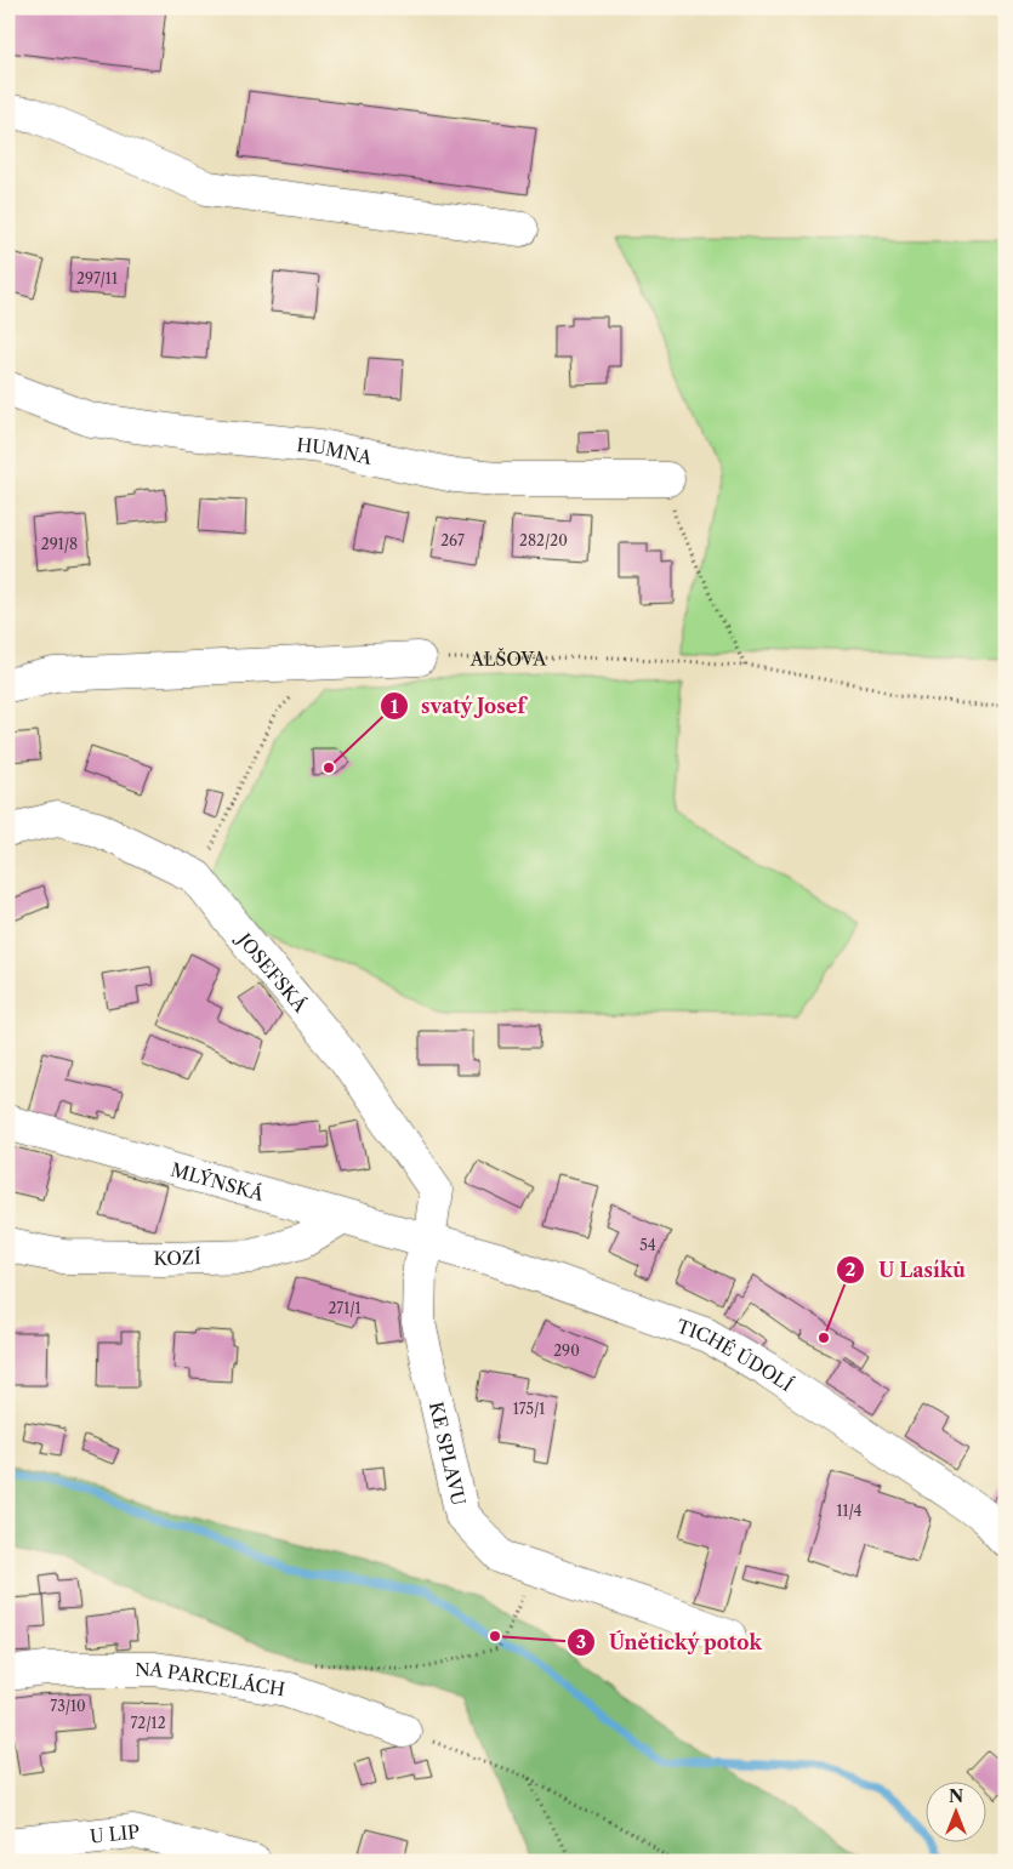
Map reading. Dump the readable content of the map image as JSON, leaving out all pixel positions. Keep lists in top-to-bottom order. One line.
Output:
{"streets":{"street":["HUMNA","JOSEFSKÁ","MLÝNSKÁ","KOZÍ","TICHÉ ÚDOLÍ","KE SPLAVU","NA PARCELÁCH","U LIP"],"path":["ALŠOVA"]},"crossings":[["JOSEFSKÁ","MLÝNSKÁ"],["JOSEFSKÁ","TICHÉ ÚDOLÍ"],["JOSEFSKÁ","KE SPLAVU"],["MLÝNSKÁ","KOZÍ"],["MLÝNSKÁ","TICHÉ ÚDOLÍ"],["MLÝNSKÁ","KE SPLAVU"],["TICHÉ ÚDOLÍ","KE SPLAVU"]],"places":["svatý Josef","U Lasíků","Únětický potok"],"house_numbers":["297/11","267","282/20","291/8","54","271/1","290","175/1","11/4","73/10","72/12"],"north":"top"}
